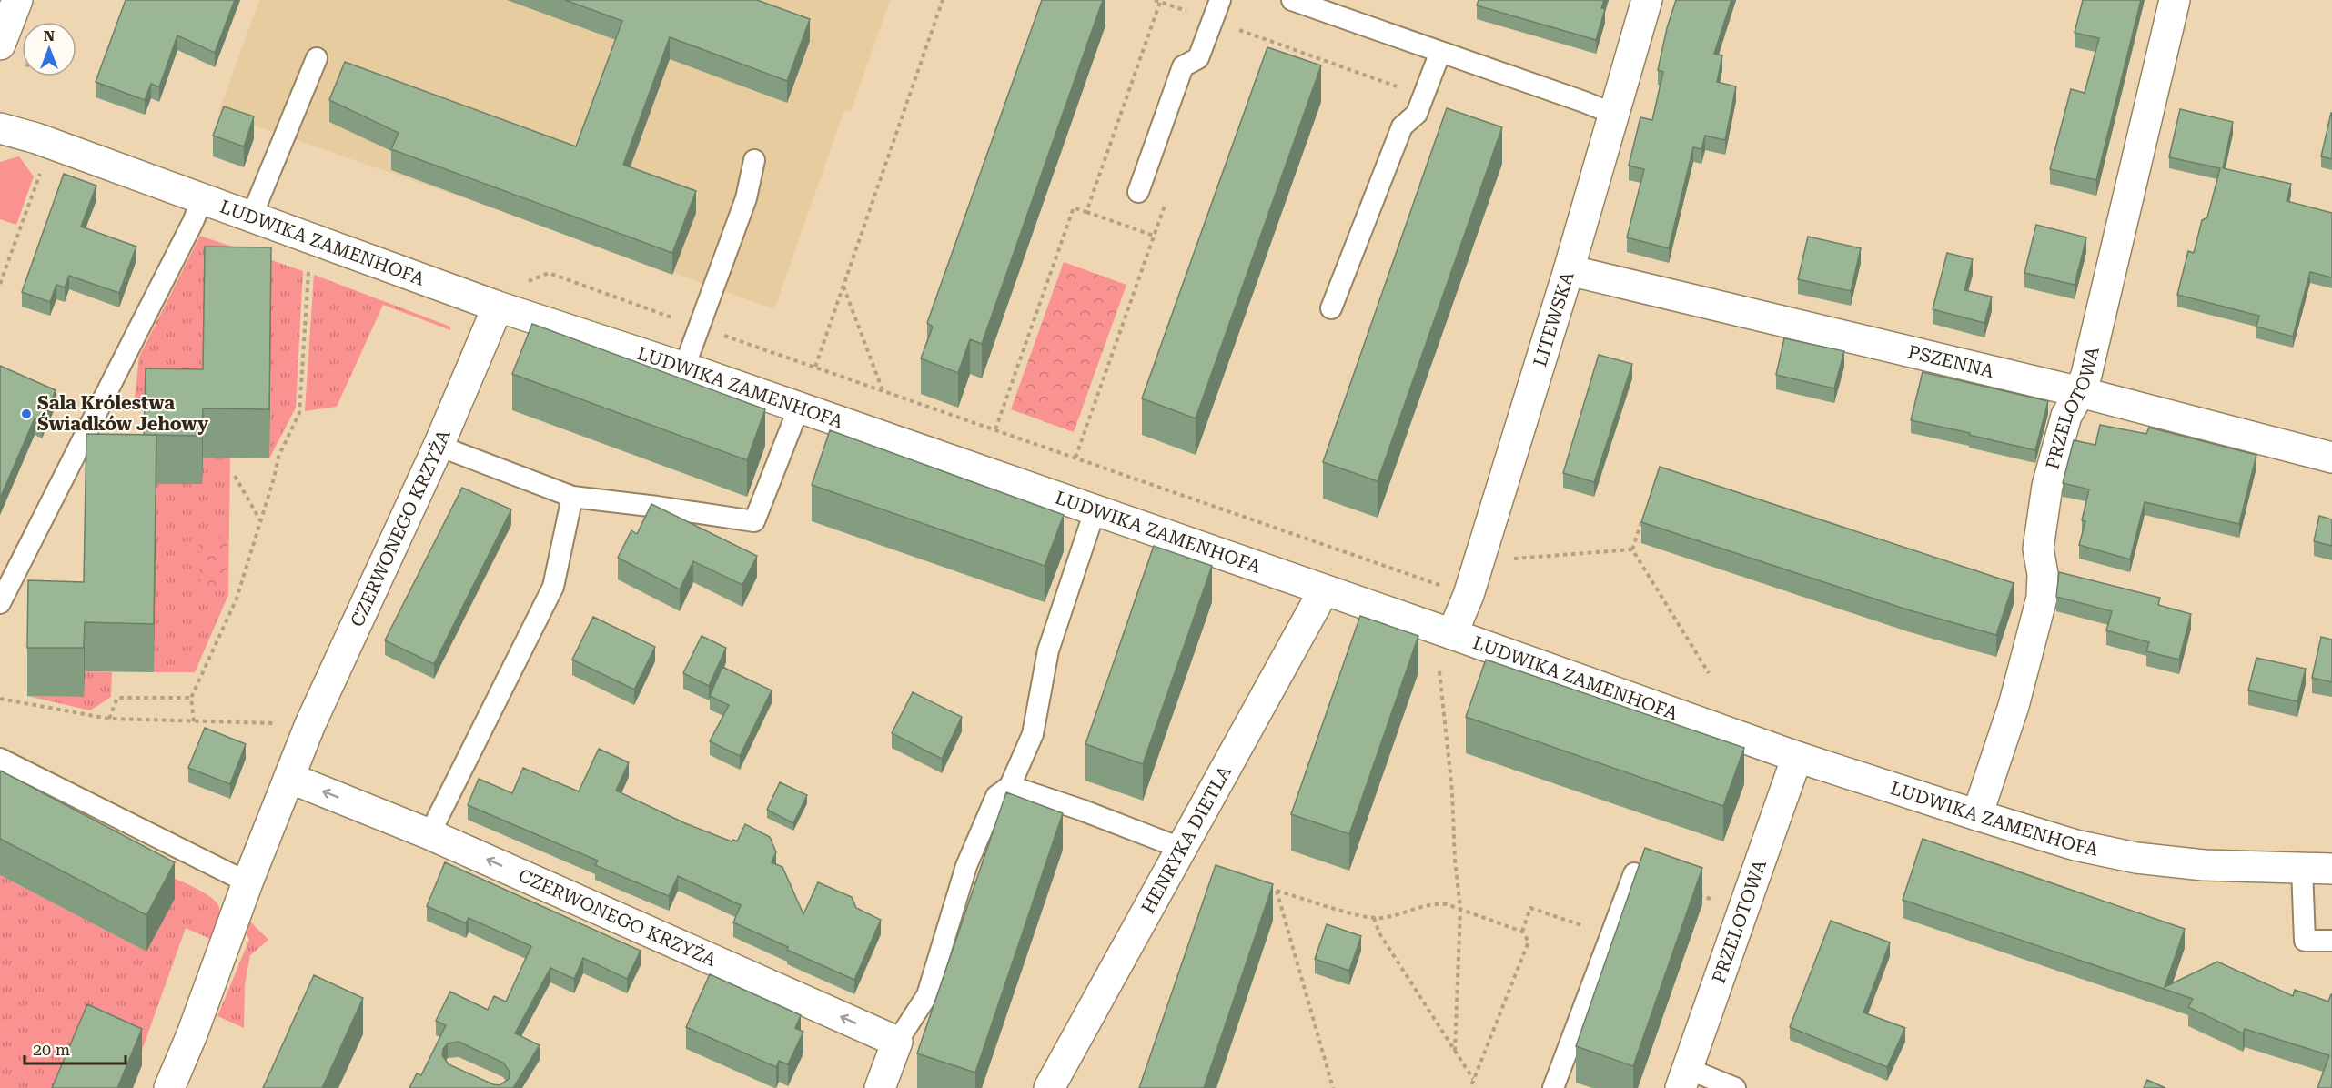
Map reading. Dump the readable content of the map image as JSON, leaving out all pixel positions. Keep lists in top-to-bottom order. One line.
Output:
{"streets":{"street":["LUDWIKA ZAMENHOFA","LITEWSKA","PSZENNA","PRZELOTOWA","CZERWONEGO KRZYŻA","HENRYKA DIETLA"]},"crossings":[["LUDWIKA ZAMENHOFA","LITEWSKA"],["LUDWIKA ZAMENHOFA","PRZELOTOWA"],["LUDWIKA ZAMENHOFA","CZERWONEGO KRZYŻA"],["LUDWIKA ZAMENHOFA","HENRYKA DIETLA"],["LITEWSKA","PSZENNA"],["PSZENNA","PRZELOTOWA"]],"one_way":["CZERWONEGO KRZYŻA"],"places":["Sala Królestwa Świadków Jehowy"],"scale_bar":"20 m","north":"top"}
